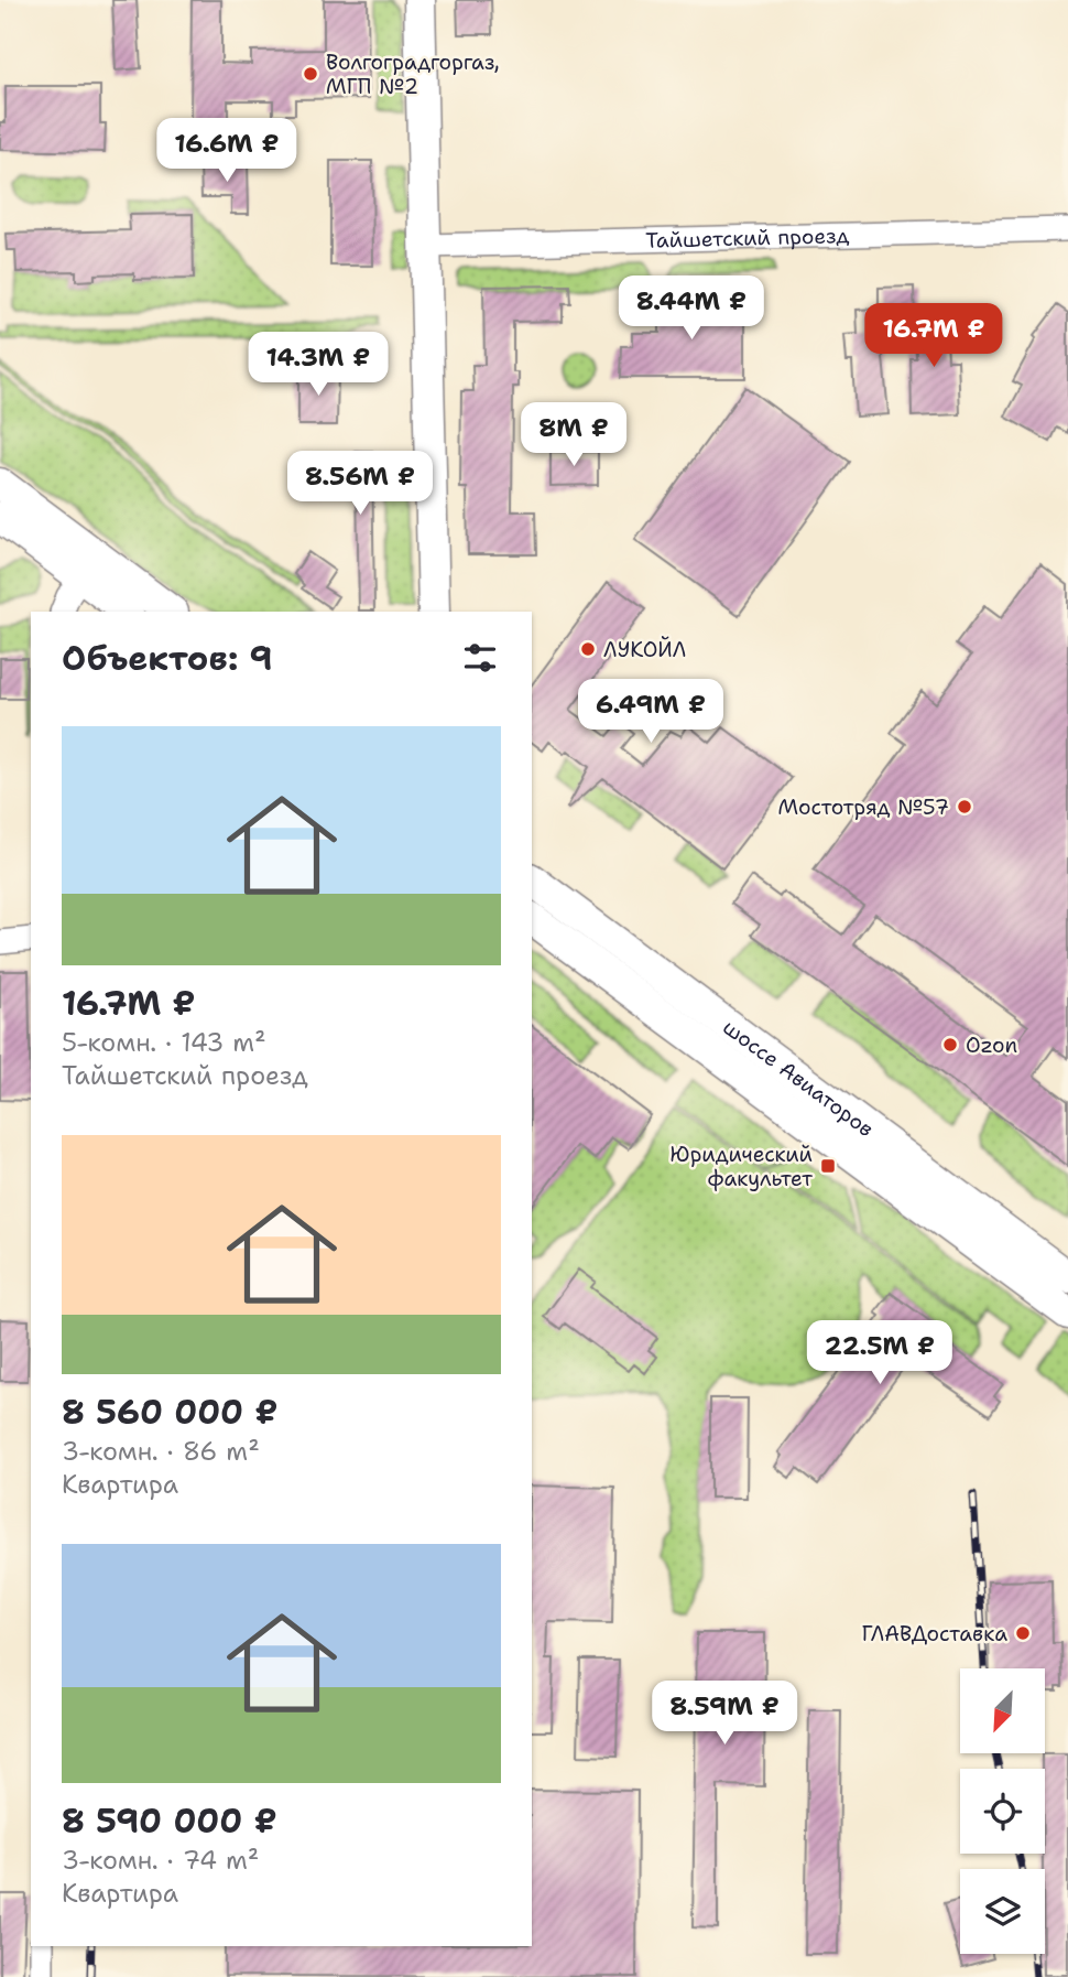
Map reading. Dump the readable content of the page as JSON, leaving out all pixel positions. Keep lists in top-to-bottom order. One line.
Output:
{"streets":{"main road":["шоссе Авиаторов"],"street":["Тайшетский проезд"]},"places":{"other":["Волгоградгоргаз, МГП №2","ЛУКОЙЛ","Мостотряд №57","Ozon","ГЛАВДоставка"],"transit":["Юридический факультет"]},"north":"bottom left","page":{"price":["16.6M ₽","8.44M ₽","16.7M ₽","14.3M ₽","8M ₽","8.56M ₽","6.49M ₽","22.5M ₽","8.59M ₽"],"heading":"Объектов: 9","list":[{"name":"16.7M ₽","note":"5-комн. · 143 m² · Тайшетский проезд"},{"name":"8 560 000 ₽","note":"3-комн. · 86 m² · Квартира"},{"name":"8 590 000 ₽","note":"3-комн. · 74 m² · Квартира"}]}}
